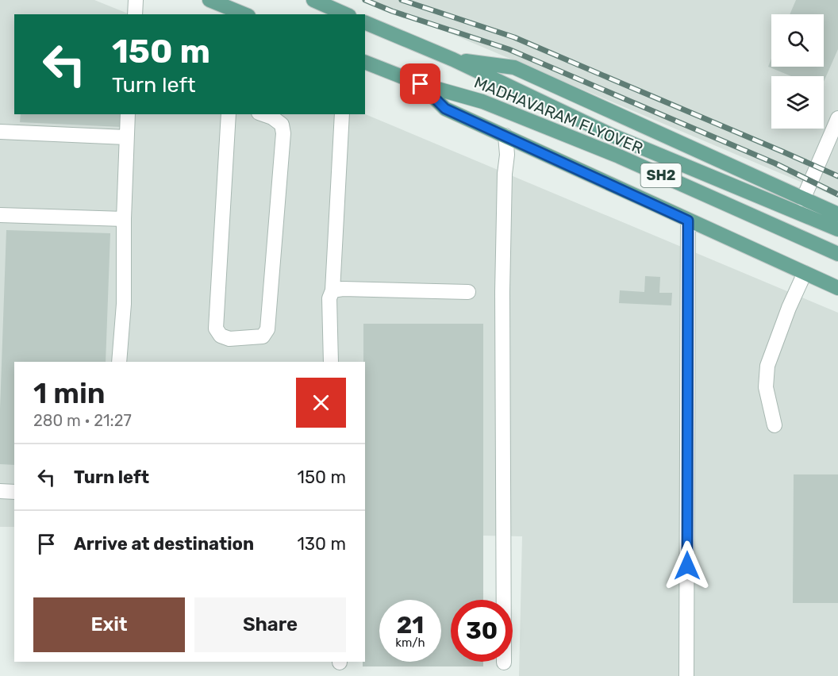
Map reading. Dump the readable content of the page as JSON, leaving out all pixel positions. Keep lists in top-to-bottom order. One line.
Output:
{"streets":{"main road":["MADHAVARAM FLYOVER","SH2"]},"crossings":[["MADHAVARAM FLYOVER","SH2"]],"page":{"turn":["150 m","Turn left"],"heading":["1 min","280 m · 21:27"],"list":[{"name":"Turn left","value":"150 m"},{"name":"Arrive at destination","value":"130 m"}],"buttons":["Exit","Share"],"speed":"21 km/h","limit":"30"}}
